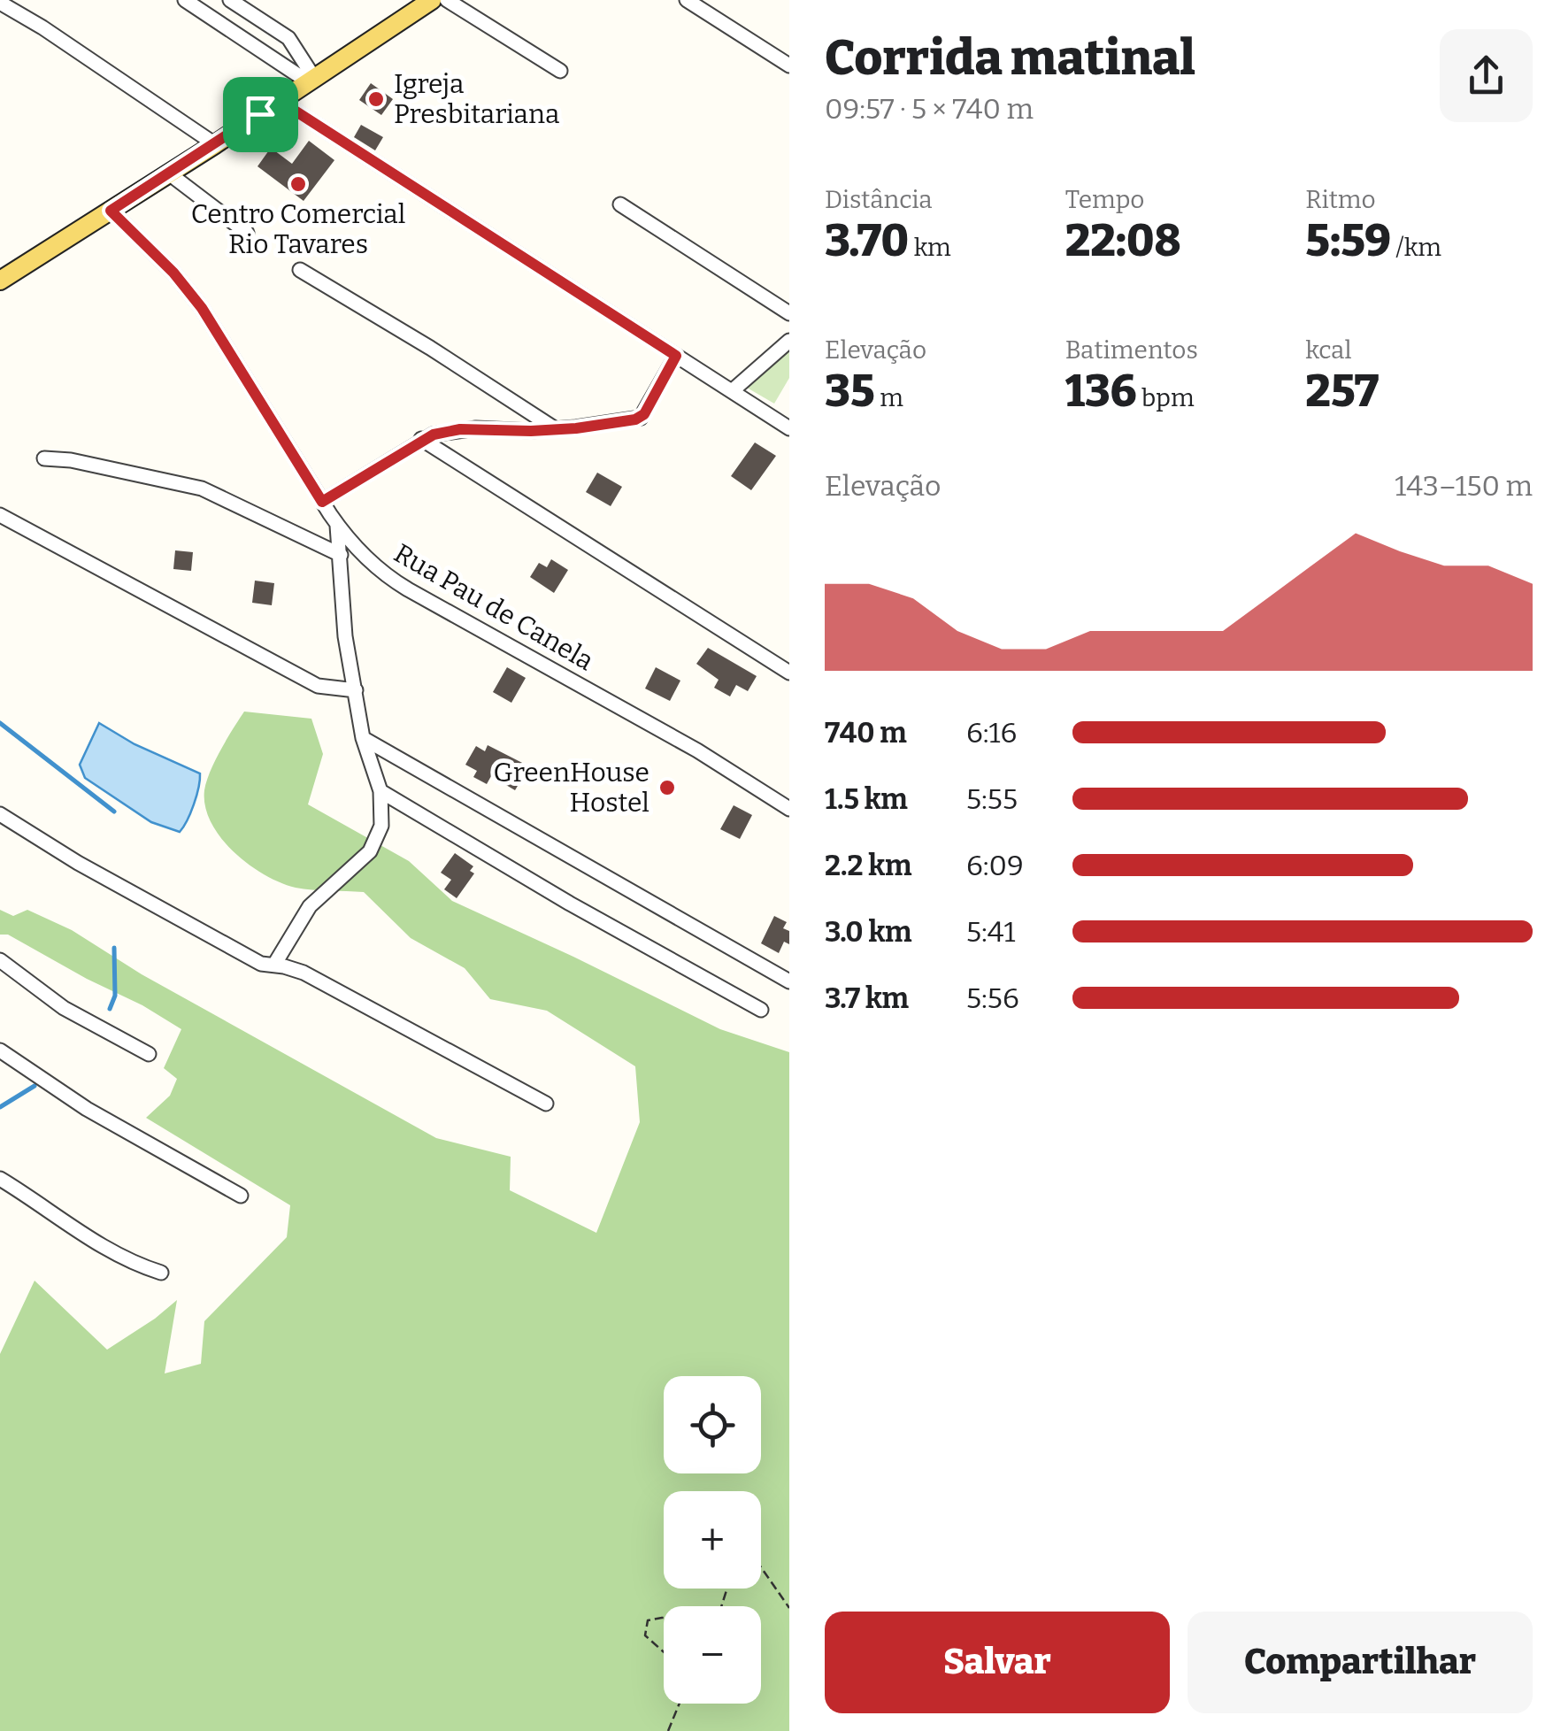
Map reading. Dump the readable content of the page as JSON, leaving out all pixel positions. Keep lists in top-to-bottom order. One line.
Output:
{"streets":{"street":["Rua Pau de Canela"]},"places":["Igreja Presbitariana","Centro Comercial Rio Tavares","GreenHouse Hostel"],"page":{"heading":["Corrida matinal","09:57 · 5 × 740 m"],"stats":[["Distância","3.70 km"],["Tempo","22:08"],["Ritmo","5:59 /km"],["Elevação","35 m"],["Batimentos","136 bpm"],["kcal","257"]],"chart":["Elevação","143–150 m"],"list":[{"name":"740 m","note":"6:16"},{"name":"1.5 km","note":"5:55"},{"name":"2.2 km","note":"6:09"},{"name":"3.0 km","note":"5:41"},{"name":"3.7 km","note":"5:56"}],"map_buttons":["+","−"],"buttons":["Salvar","Compartilhar"]}}
